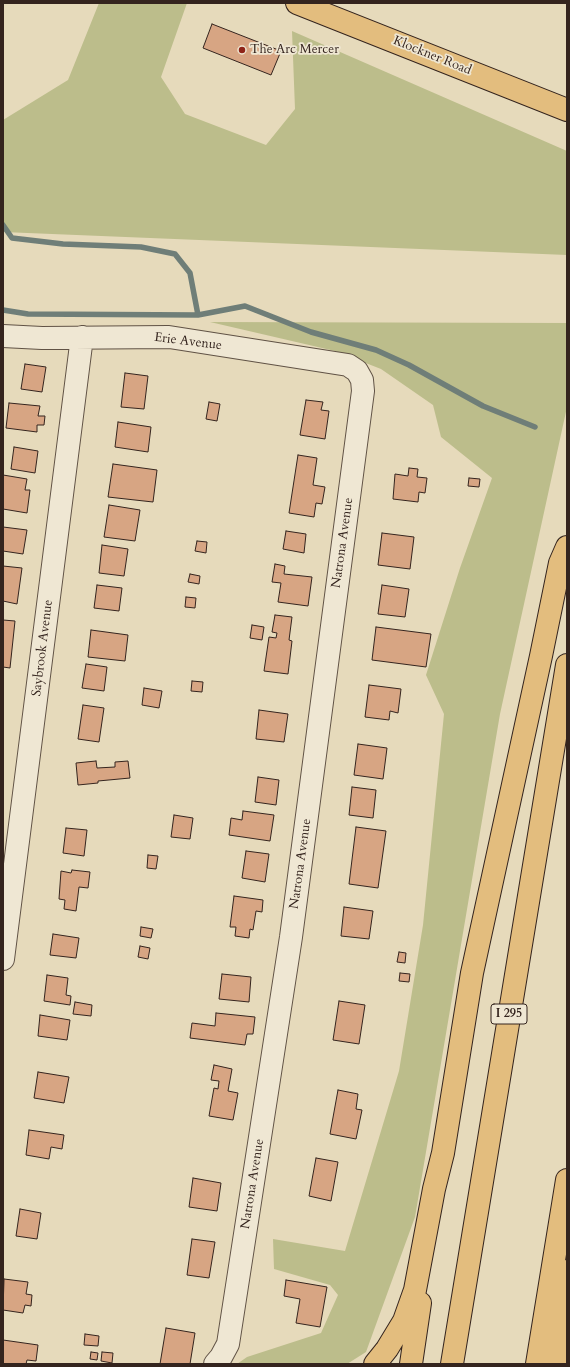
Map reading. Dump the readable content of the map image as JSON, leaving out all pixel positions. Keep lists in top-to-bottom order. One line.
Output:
{"streets":{"main road":["Klockner Road","I 295"],"street":["Erie Avenue","Natrona Avenue","Saybrook Avenue"]},"crossings":[["Erie Avenue","Natrona Avenue"],["Erie Avenue","Saybrook Avenue"]],"places":["The Arc Mercer"]}
